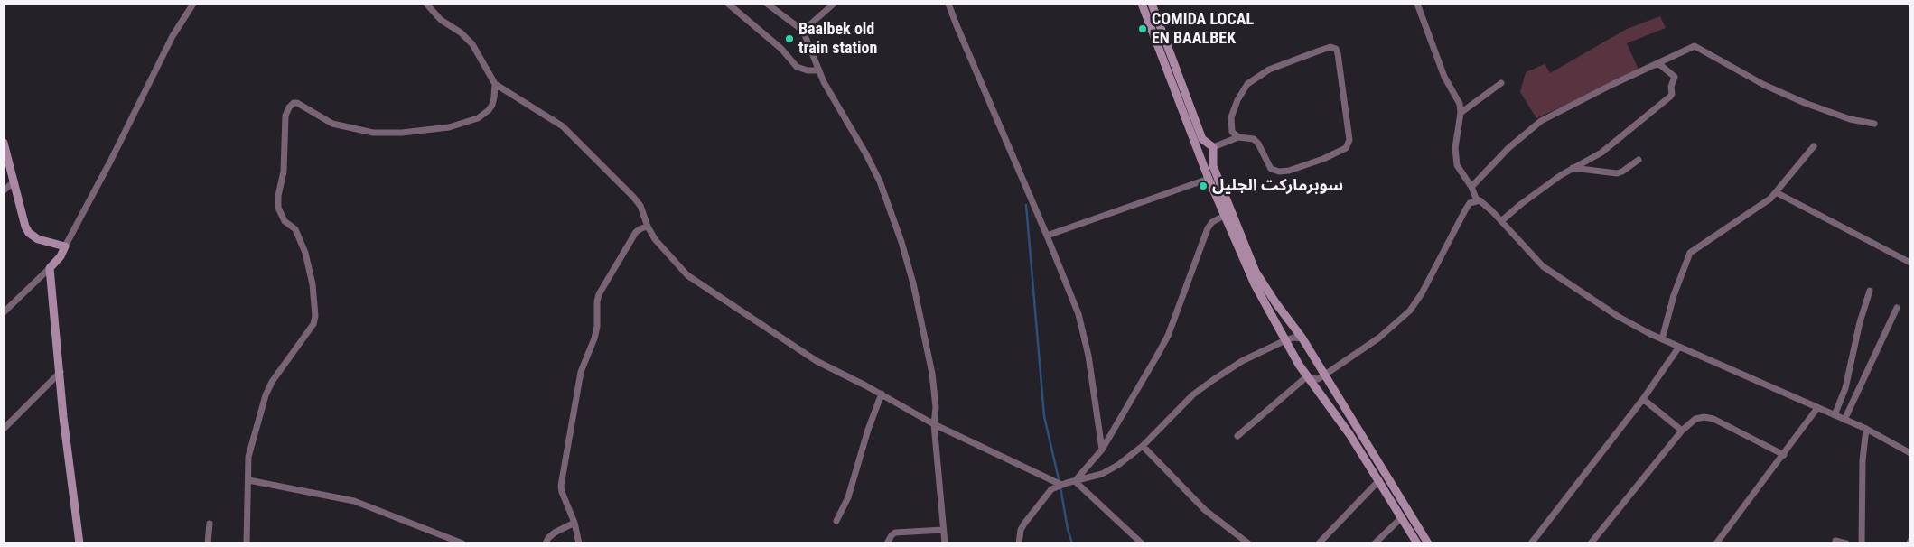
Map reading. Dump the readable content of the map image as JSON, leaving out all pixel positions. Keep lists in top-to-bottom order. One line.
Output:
{"places":["COMIDA LOCAL EN BAALBEK","Baalbek old train station","سوبرماركت الجليل"]}
